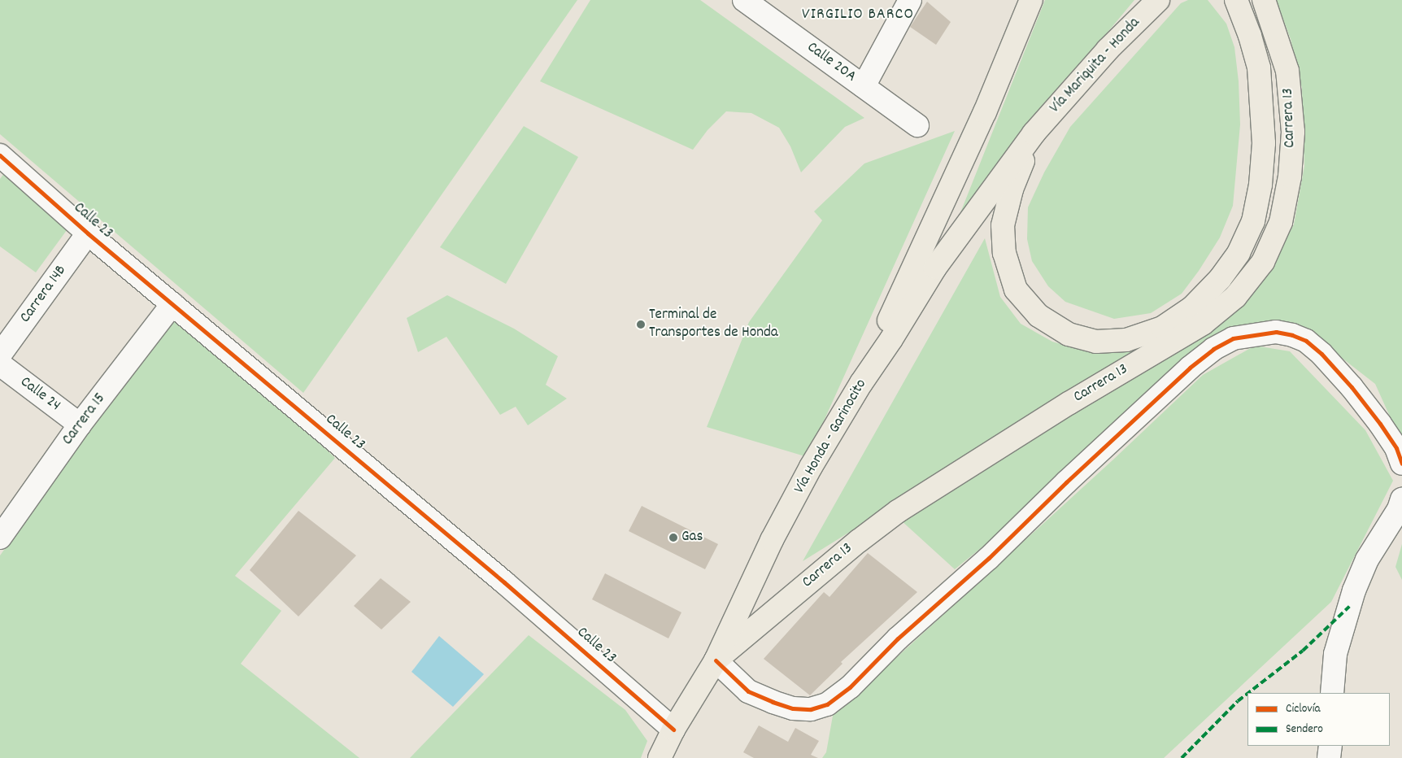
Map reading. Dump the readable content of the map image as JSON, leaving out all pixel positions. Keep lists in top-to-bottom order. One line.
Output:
{"streets":{"highway":["Vía Mariquita - Honda","Carrera 13","Vía Honda - Garinocito"],"street":["Calle 20A","Calle 23","Carrera 14B","Calle 24","Carrera 15"]},"crossings":[["Vía Mariquita - Honda","Carrera 13"],["Vía Mariquita - Honda","Vía Honda - Garinocito"],["Carrera 13","Vía Honda - Garinocito"],["Calle 23","Carrera 14B"],["Calle 23","Carrera 15"],["Calle 23","Vía Honda - Garinocito"],["Calle 24","Carrera 15"]],"districts":["VIRGILIO BARCO"],"places":["Terminal de Transportes de Honda","Gas"],"legend":["Ciclovía","Sendero"]}
